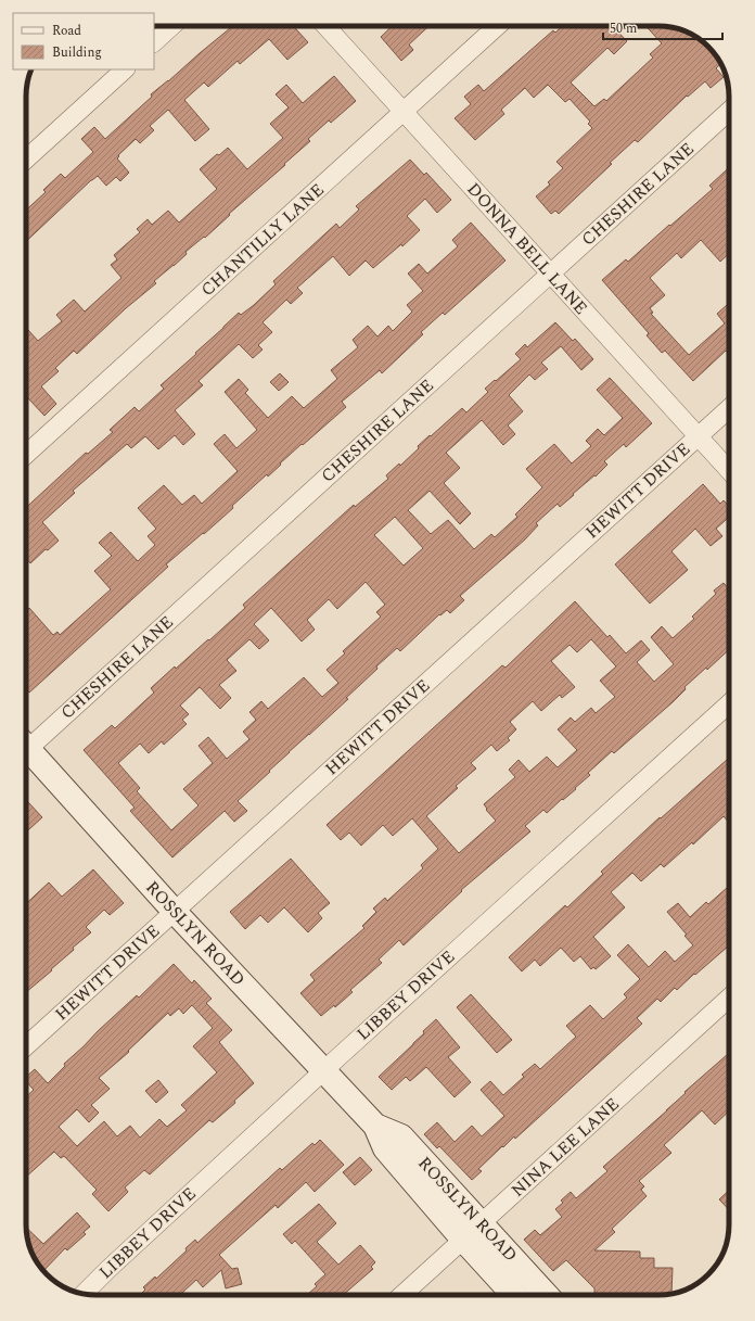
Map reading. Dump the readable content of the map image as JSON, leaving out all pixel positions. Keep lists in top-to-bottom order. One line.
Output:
{"streets":{"street":["CHESHIRE LANE","CHANTILLY LANE","DONNA BELL LANE","HEWITT DRIVE","ROSSLYN ROAD","LIBBEY DRIVE","NINA LEE LANE"]},"crossings":[["CHESHIRE LANE","DONNA BELL LANE"],["CHANTILLY LANE","DONNA BELL LANE"],["DONNA BELL LANE","HEWITT DRIVE"],["HEWITT DRIVE","ROSSLYN ROAD"],["ROSSLYN ROAD","LIBBEY DRIVE"],["ROSSLYN ROAD","NINA LEE LANE"]],"legend":["Road","Building"],"scale_bar":"50 m"}
